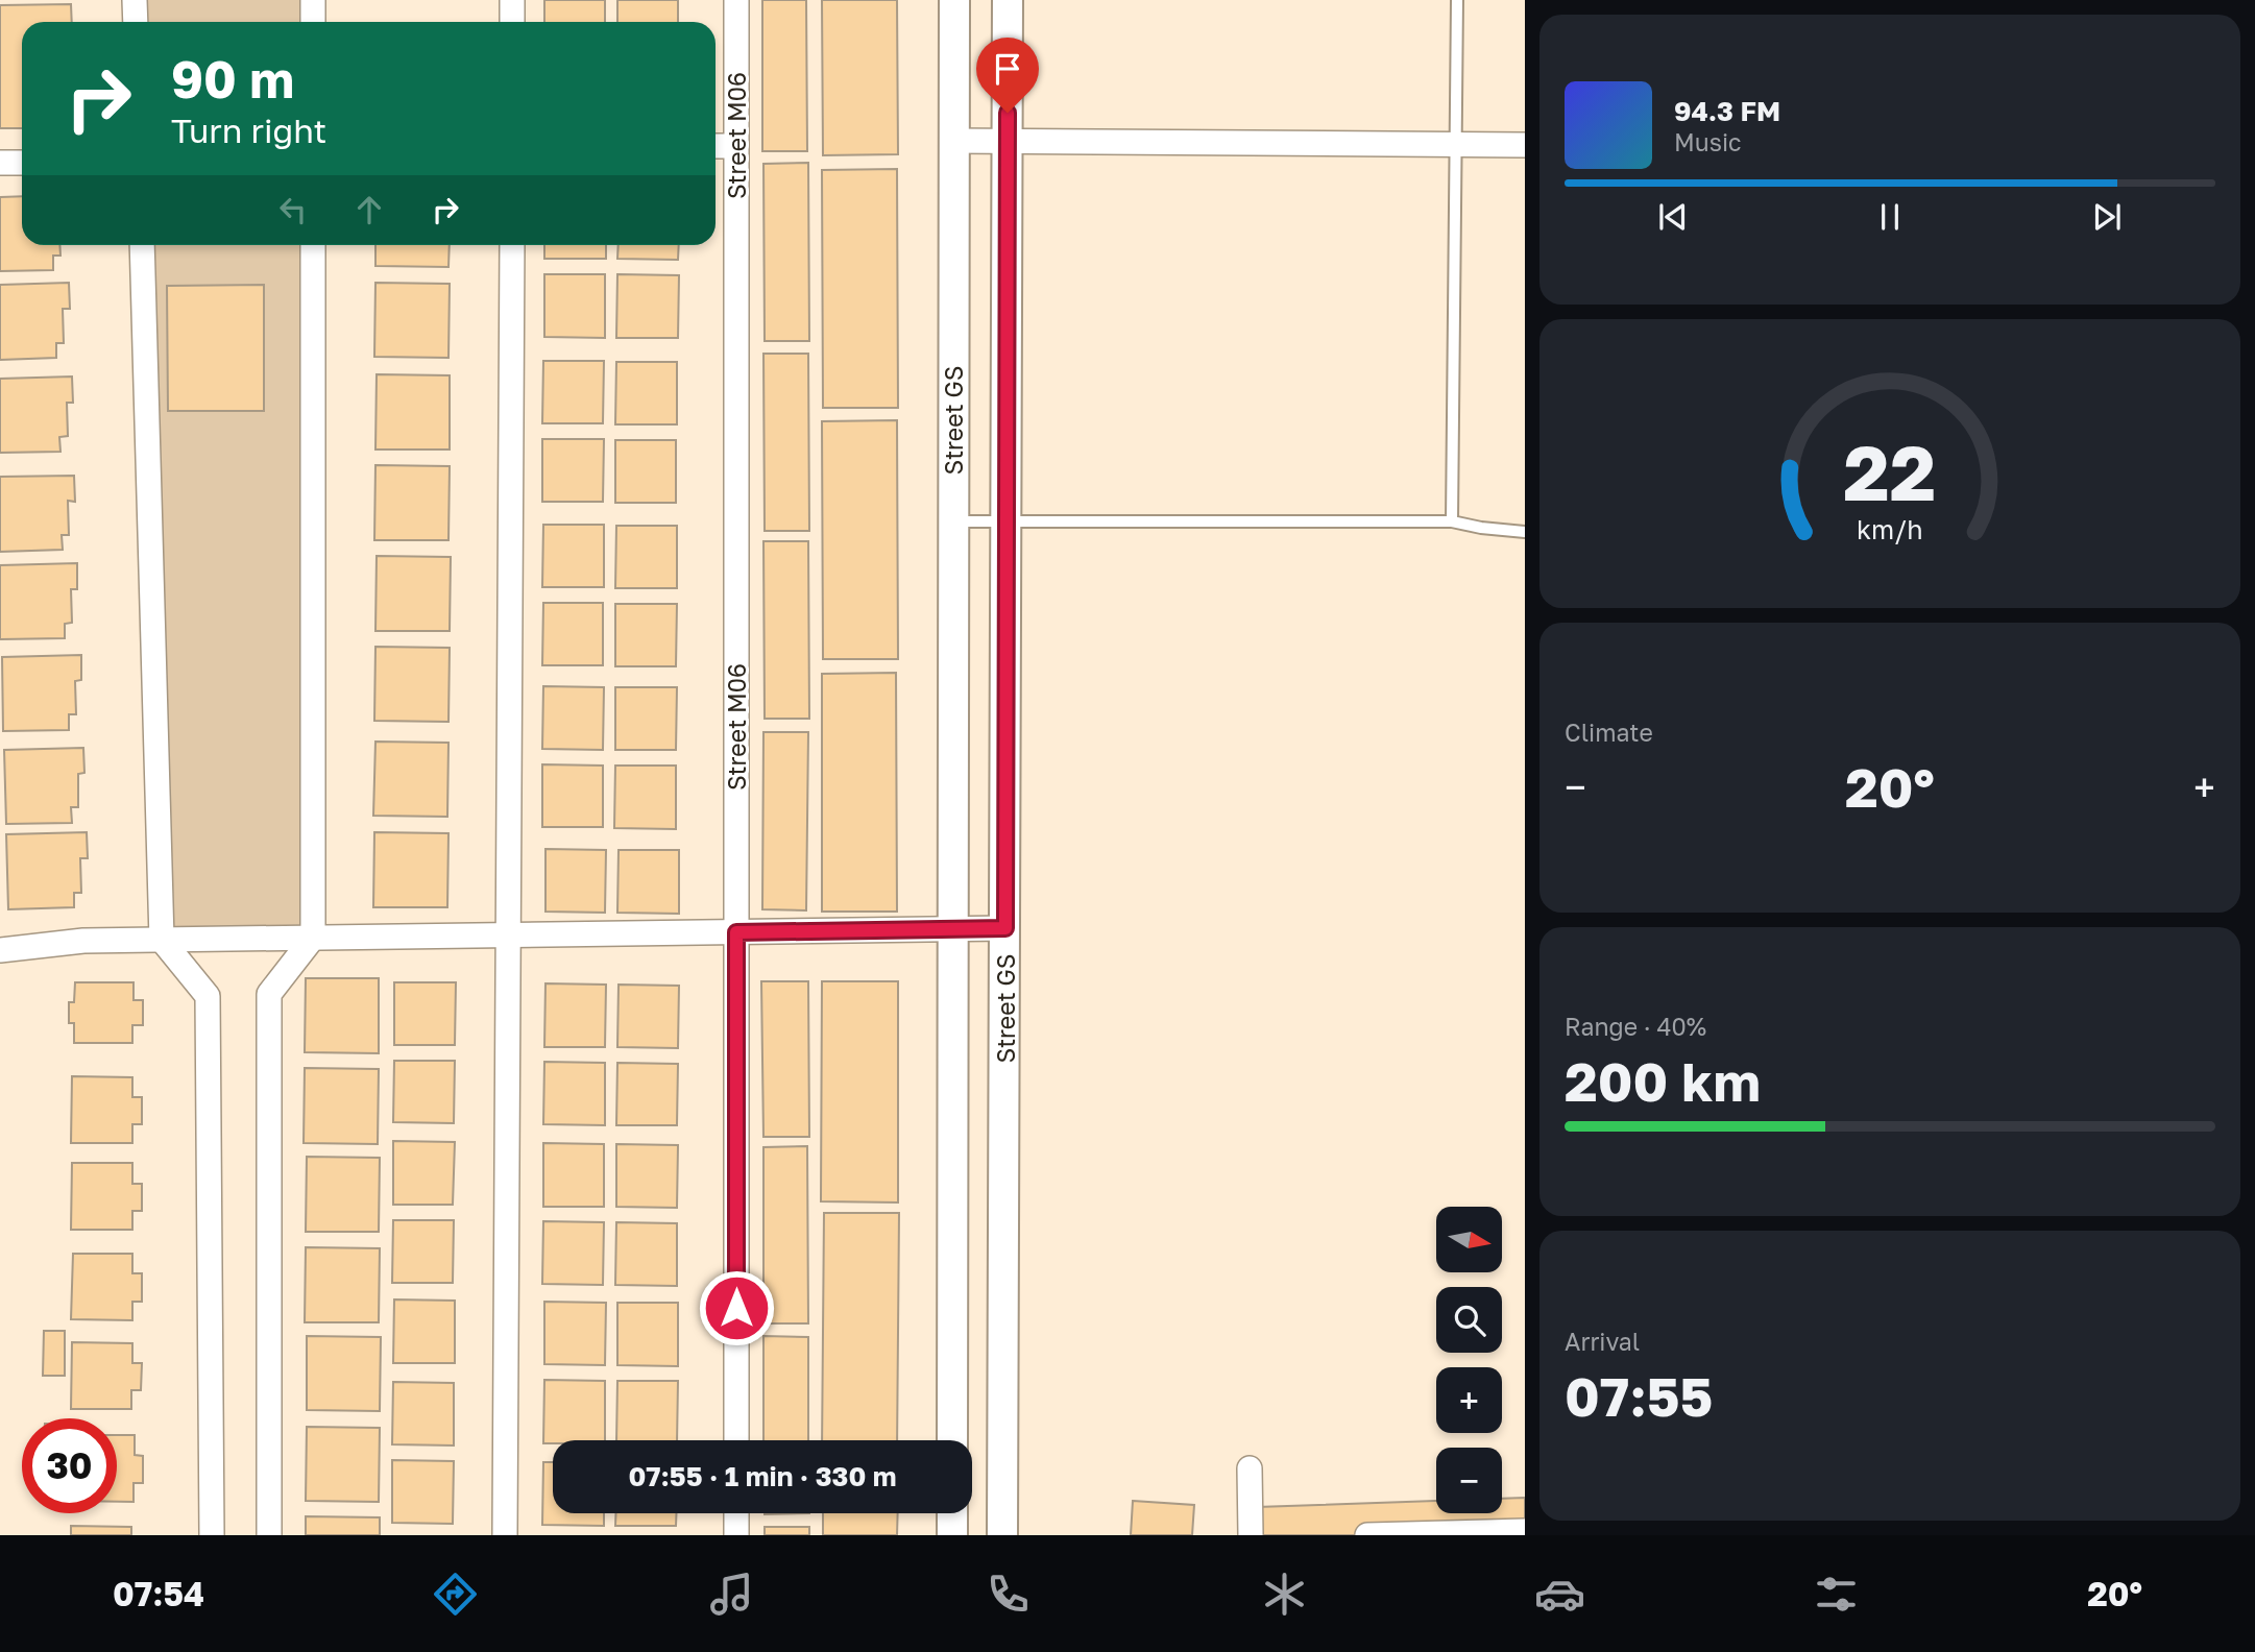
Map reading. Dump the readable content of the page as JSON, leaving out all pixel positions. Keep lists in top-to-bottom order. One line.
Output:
{"streets":{"street":["Street M06","Street GS"]},"north":"right","page":{"turn":["90 m","Turn right"],"song":["94.3 FM","Music"],"tile":["Climate",["Range · 40%","200 km"],["Arrival","07:55"]],"heat":["−","20°","+"],"map_buttons":["+","−"],"limit":"30","trip":"07:55 · 1 min · 330 m","tabs":["07:54","20°"],"gauge":["22","km/h"]}}
